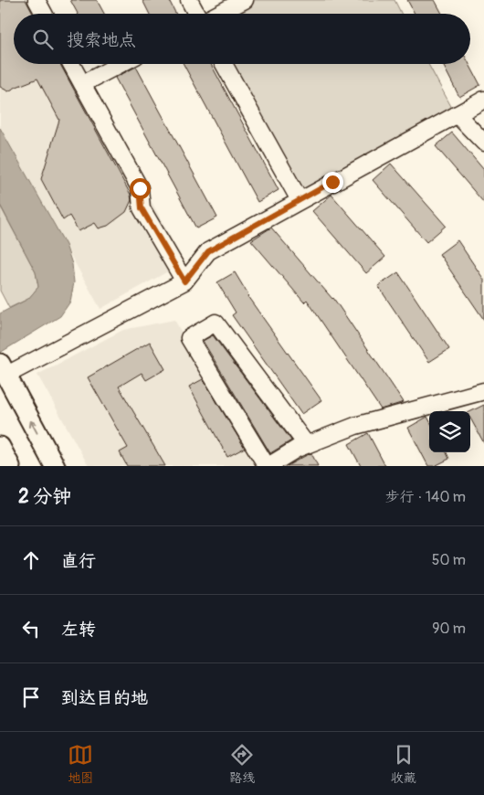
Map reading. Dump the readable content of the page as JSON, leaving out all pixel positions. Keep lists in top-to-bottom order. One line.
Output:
{"page":{"search":"搜索地点","heading":["2 分钟","步行 · 140 m"],"list":[["直行","50 m"],["左转","90 m"],"到达目的地"],"nav":["地图","路线","收藏"]}}
